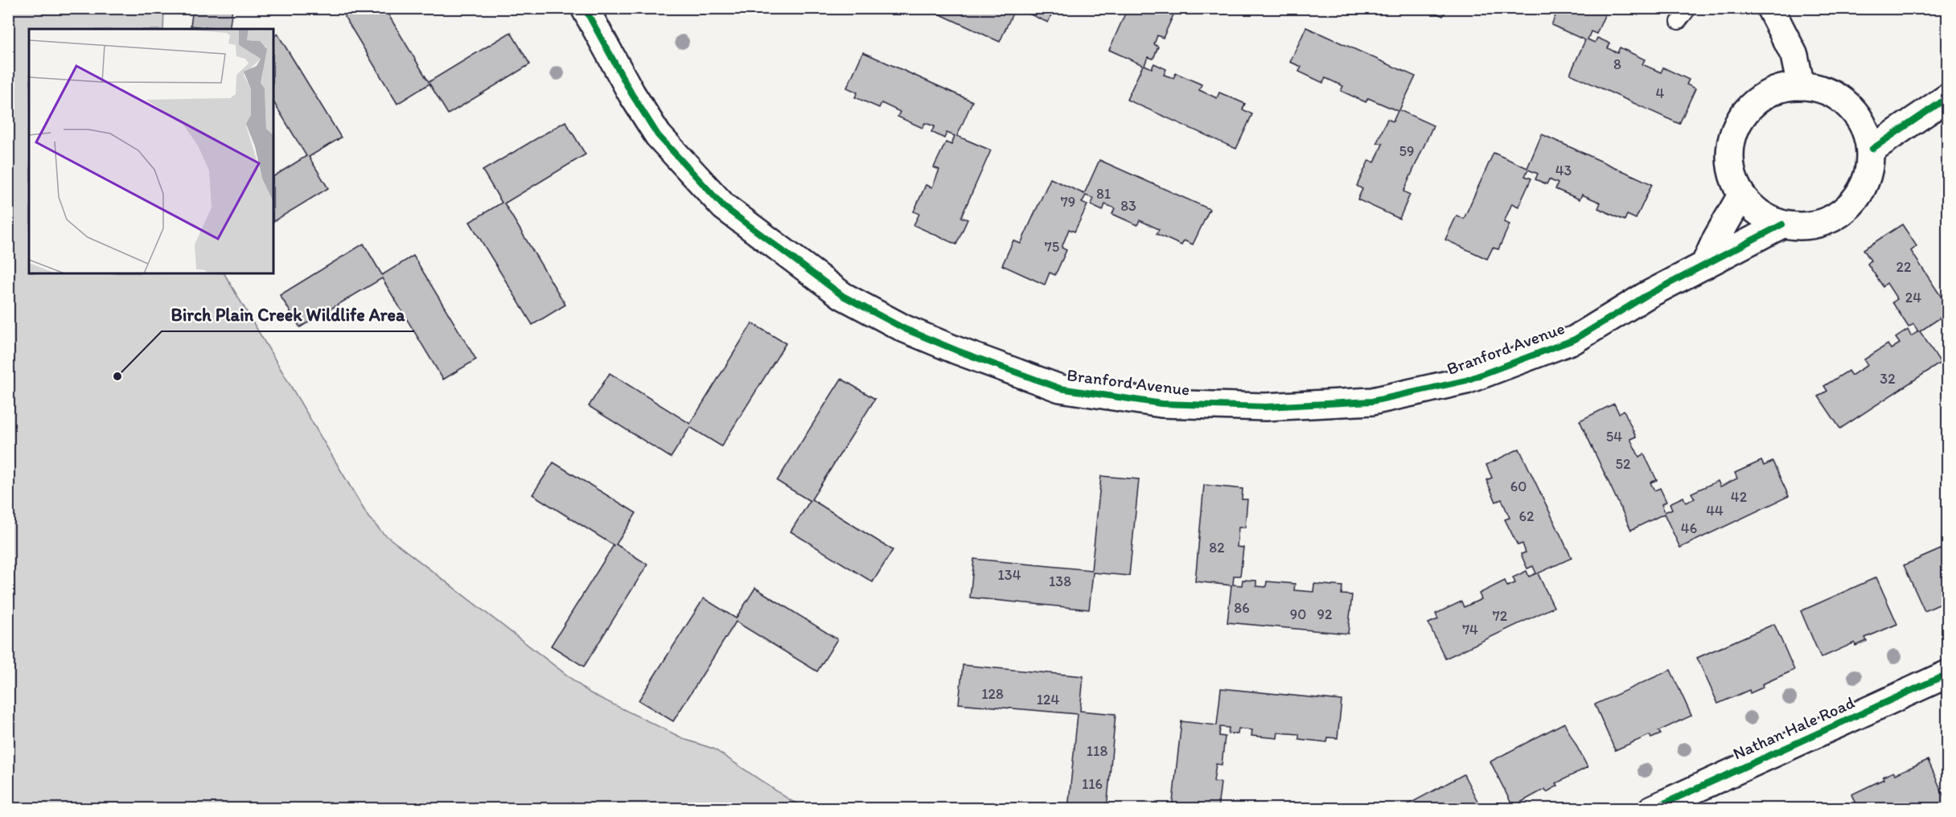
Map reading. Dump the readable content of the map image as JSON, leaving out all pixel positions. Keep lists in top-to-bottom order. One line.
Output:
{"streets":{"street":["Branford Avenue","Nathan Hale Road"]},"places":["Birch Plain Creek Wildlife Area"],"house_numbers":["8","4","59","43","81","79","83","75","22","24","32","54","52","60","42","44","62","46","82","134","138","86","90","92","72","74","128","124","118","116"]}
